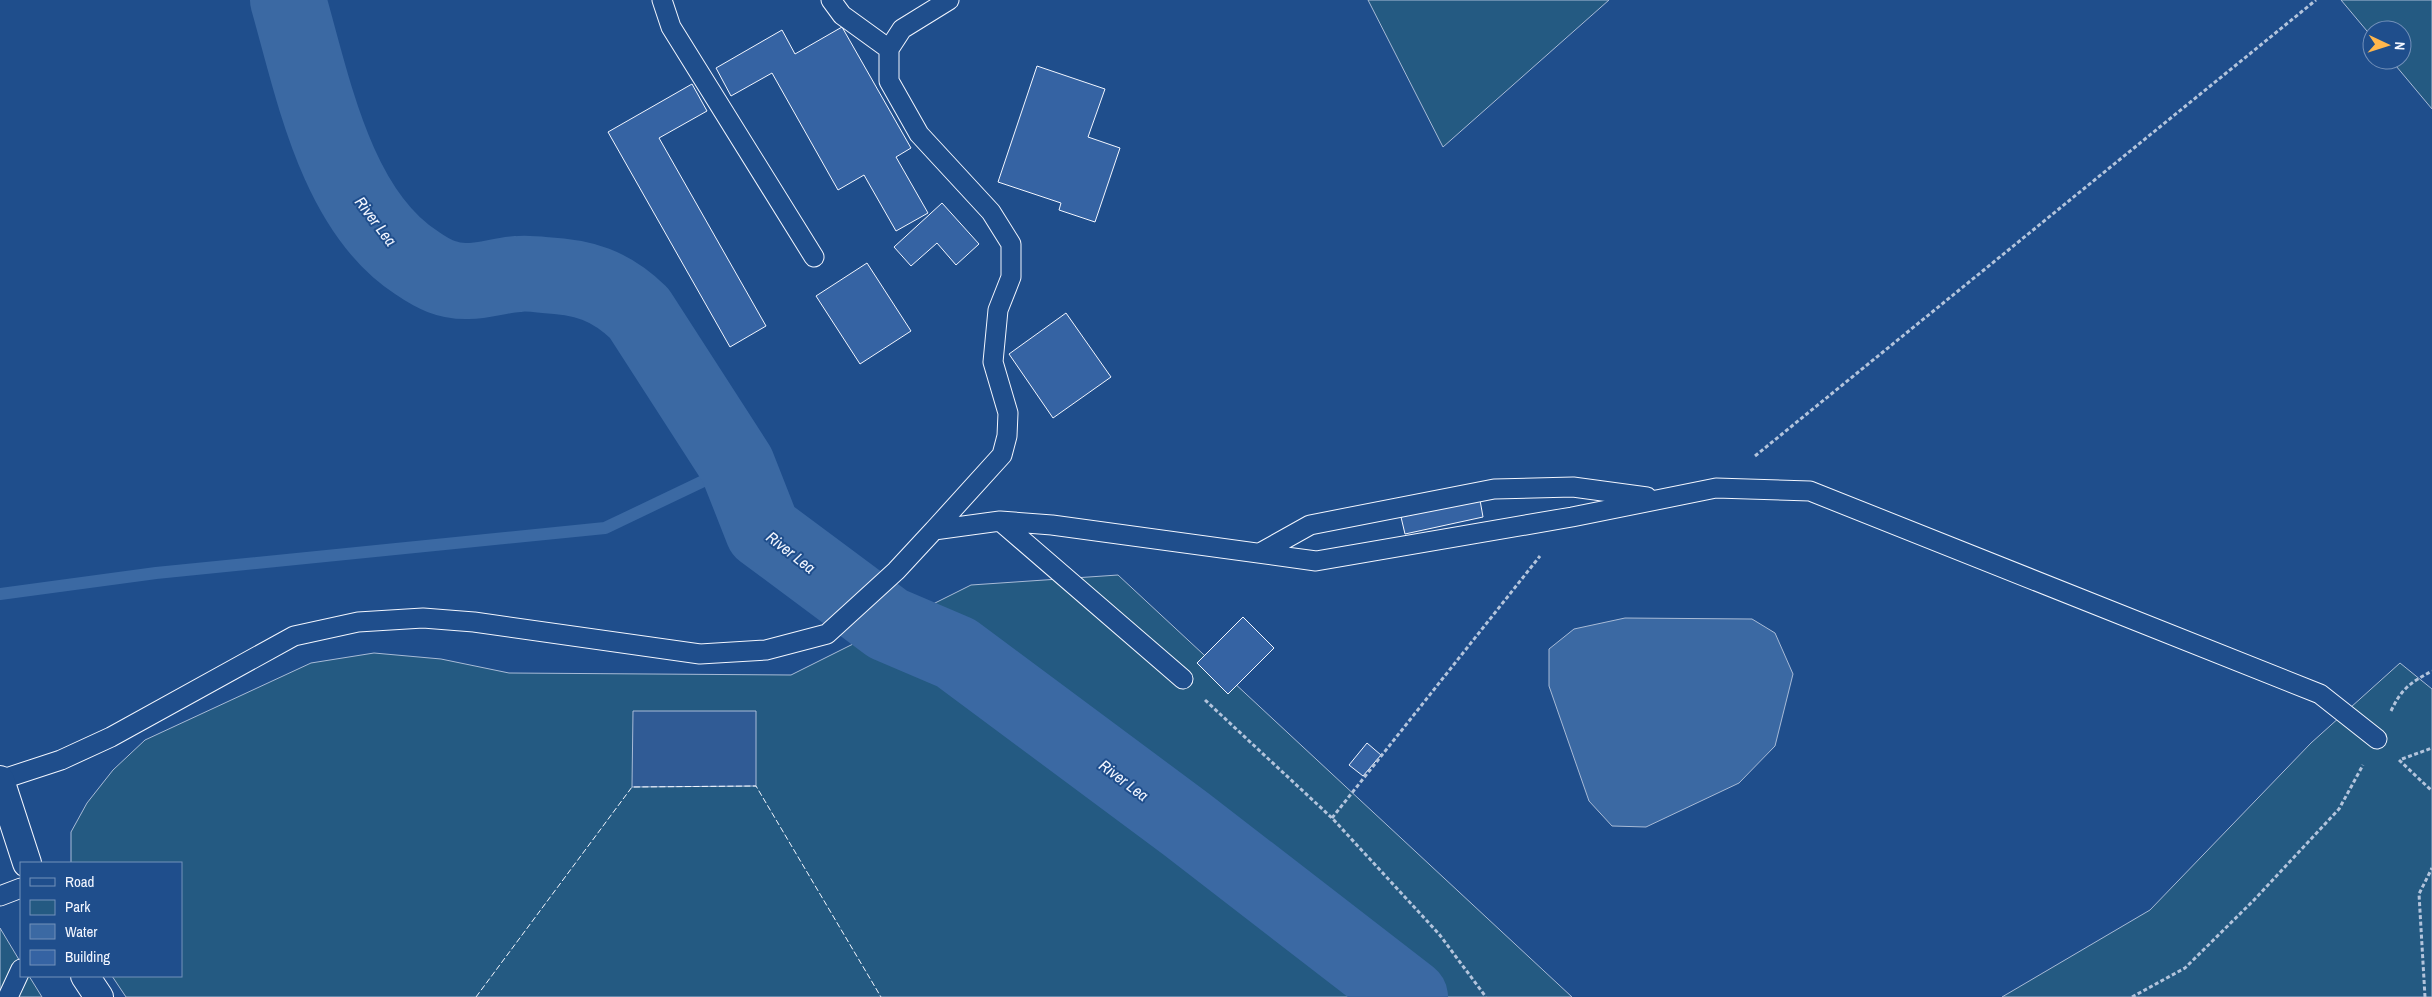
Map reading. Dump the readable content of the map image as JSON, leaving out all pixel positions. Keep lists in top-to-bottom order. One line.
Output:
{"water":["River Lea"],"legend":["Road","Park","Water","Building"],"north":"right"}
